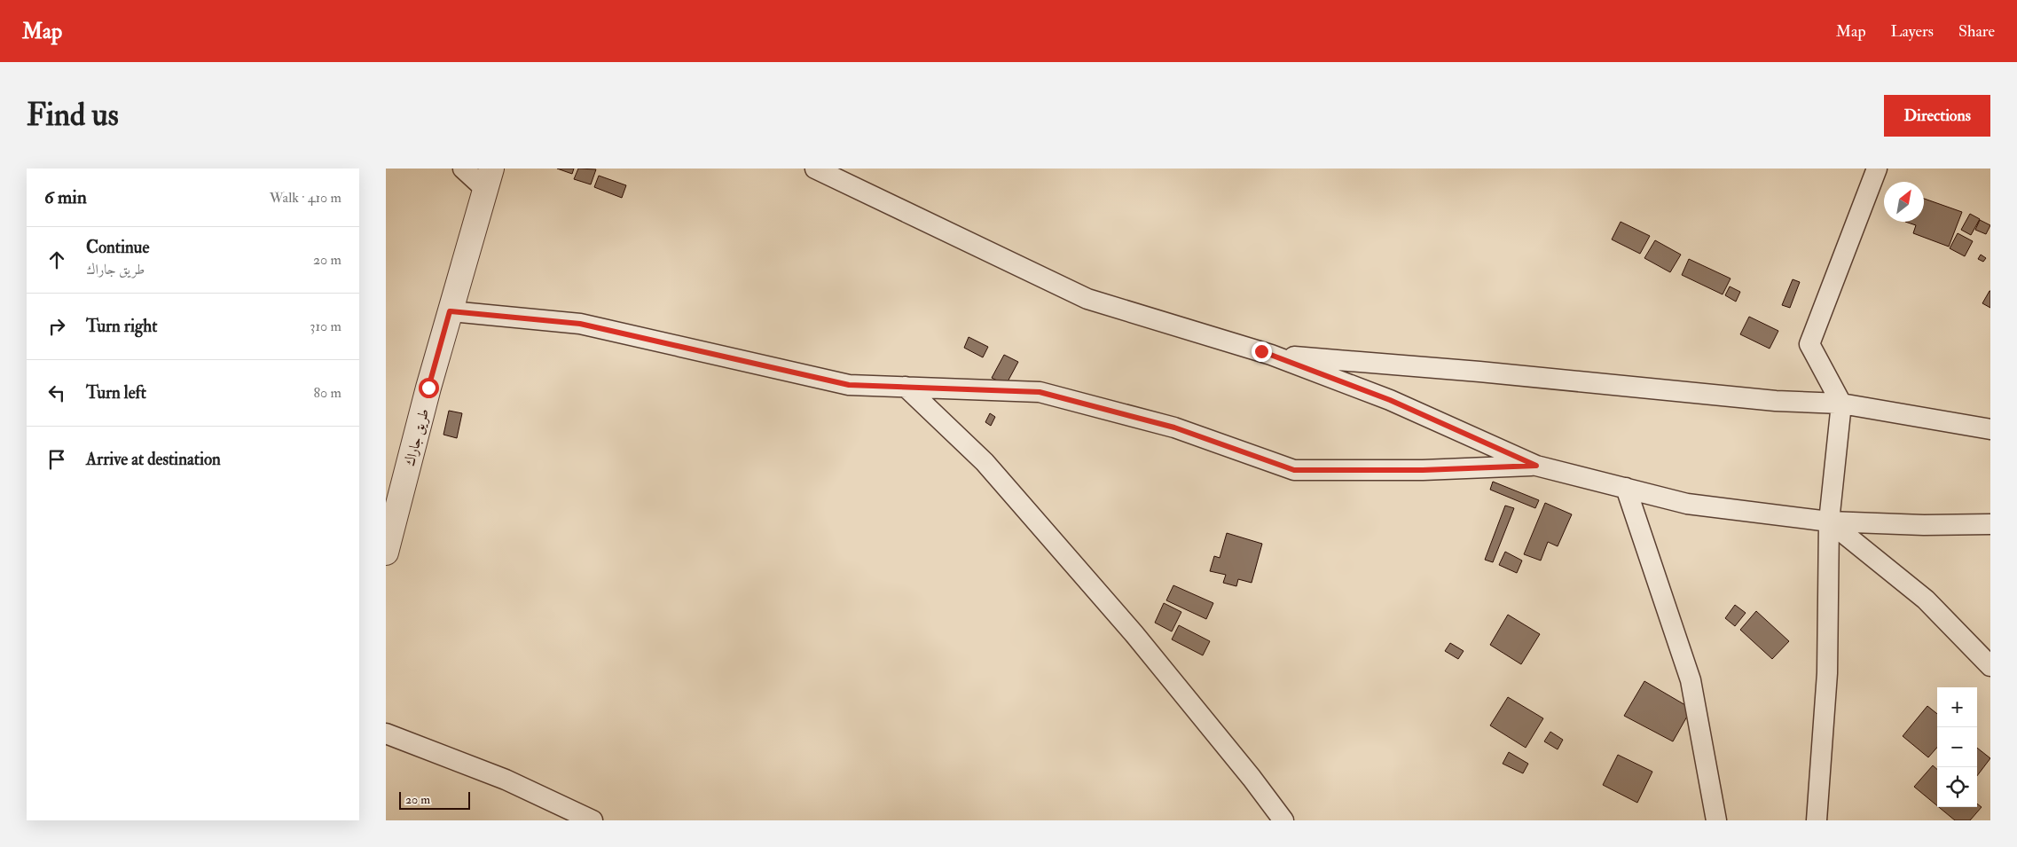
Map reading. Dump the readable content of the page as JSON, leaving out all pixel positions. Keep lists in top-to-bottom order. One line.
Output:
{"streets":{"street":["طريق جاراك"]},"scale_bar":"20 m","north":"top right","page":{"header":"Map","nav":["Map","Layers","Share"],"buttons":"Directions","title":"Find us","heading":["6 min","Walk · 410 m"],"list":[["Continue","طريق جاراك","20 m"],["Turn right","310 m"],["Turn left","80 m"],"Arrive at destination"],"map_buttons":["+","−"],"scale":"20 m"}}
